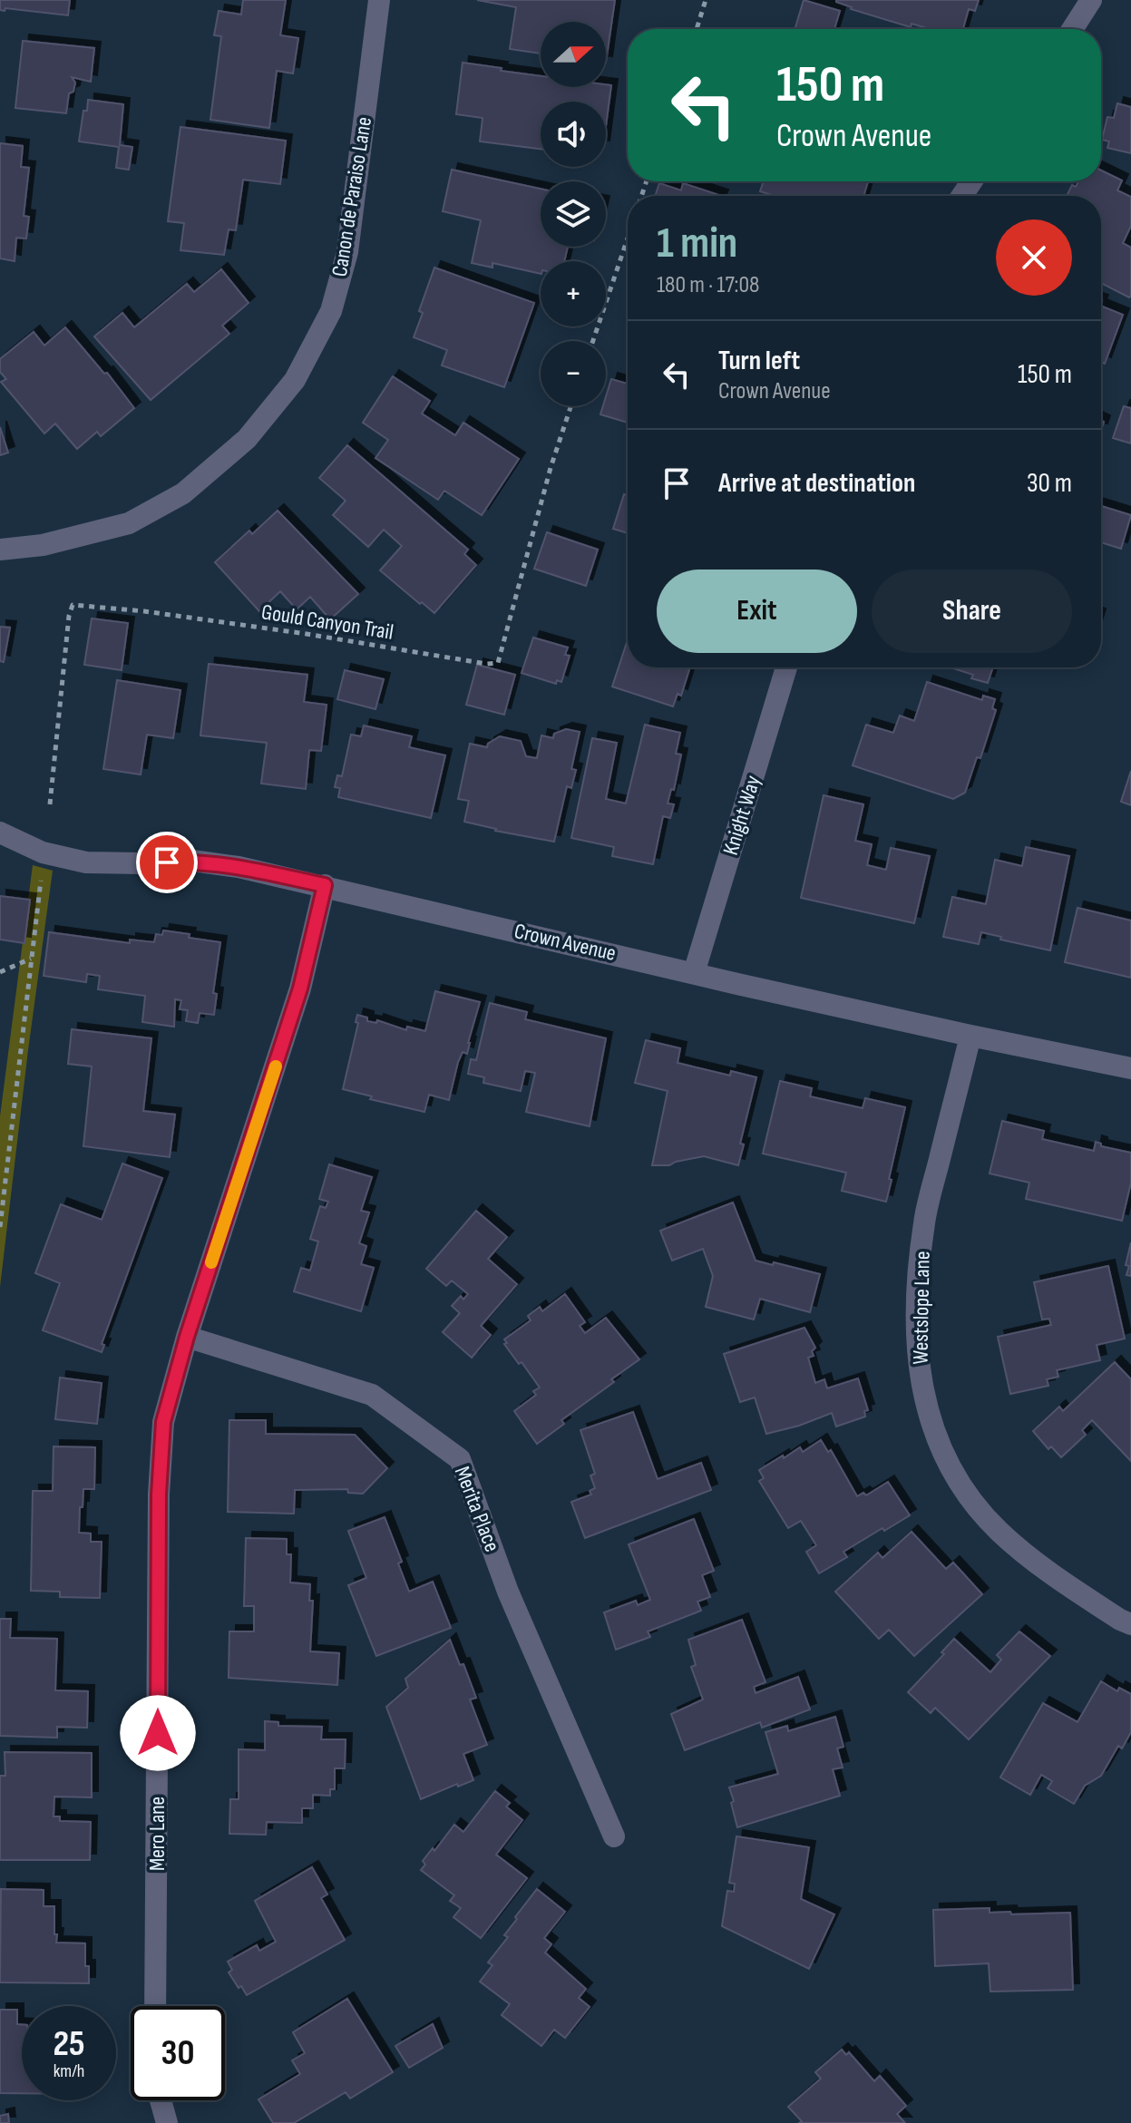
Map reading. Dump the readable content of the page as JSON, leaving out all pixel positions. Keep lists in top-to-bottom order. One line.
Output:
{"streets":{"street":["Canon de Paraiso Lane","Knight Way","Crown Avenue","Westslope Lane","Merita Place","Mero Lane"],"path":["Gould Canyon Trail"]},"crossings":[["Knight Way","Crown Avenue"],["Crown Avenue","Westslope Lane"],["Crown Avenue","Mero Lane"],["Merita Place","Mero Lane"]],"north":"right","page":{"map_buttons":["+","−"],"turn":["150 m","Crown Avenue"],"heading":["1 min","180 m · 17:08"],"list":[{"name":"Turn left","note":"Crown Avenue","value":"150 m"},{"name":"Arrive at destination","value":"30 m"}],"buttons":["Exit","Share"],"speed":"25 km/h","limit":"30"}}
